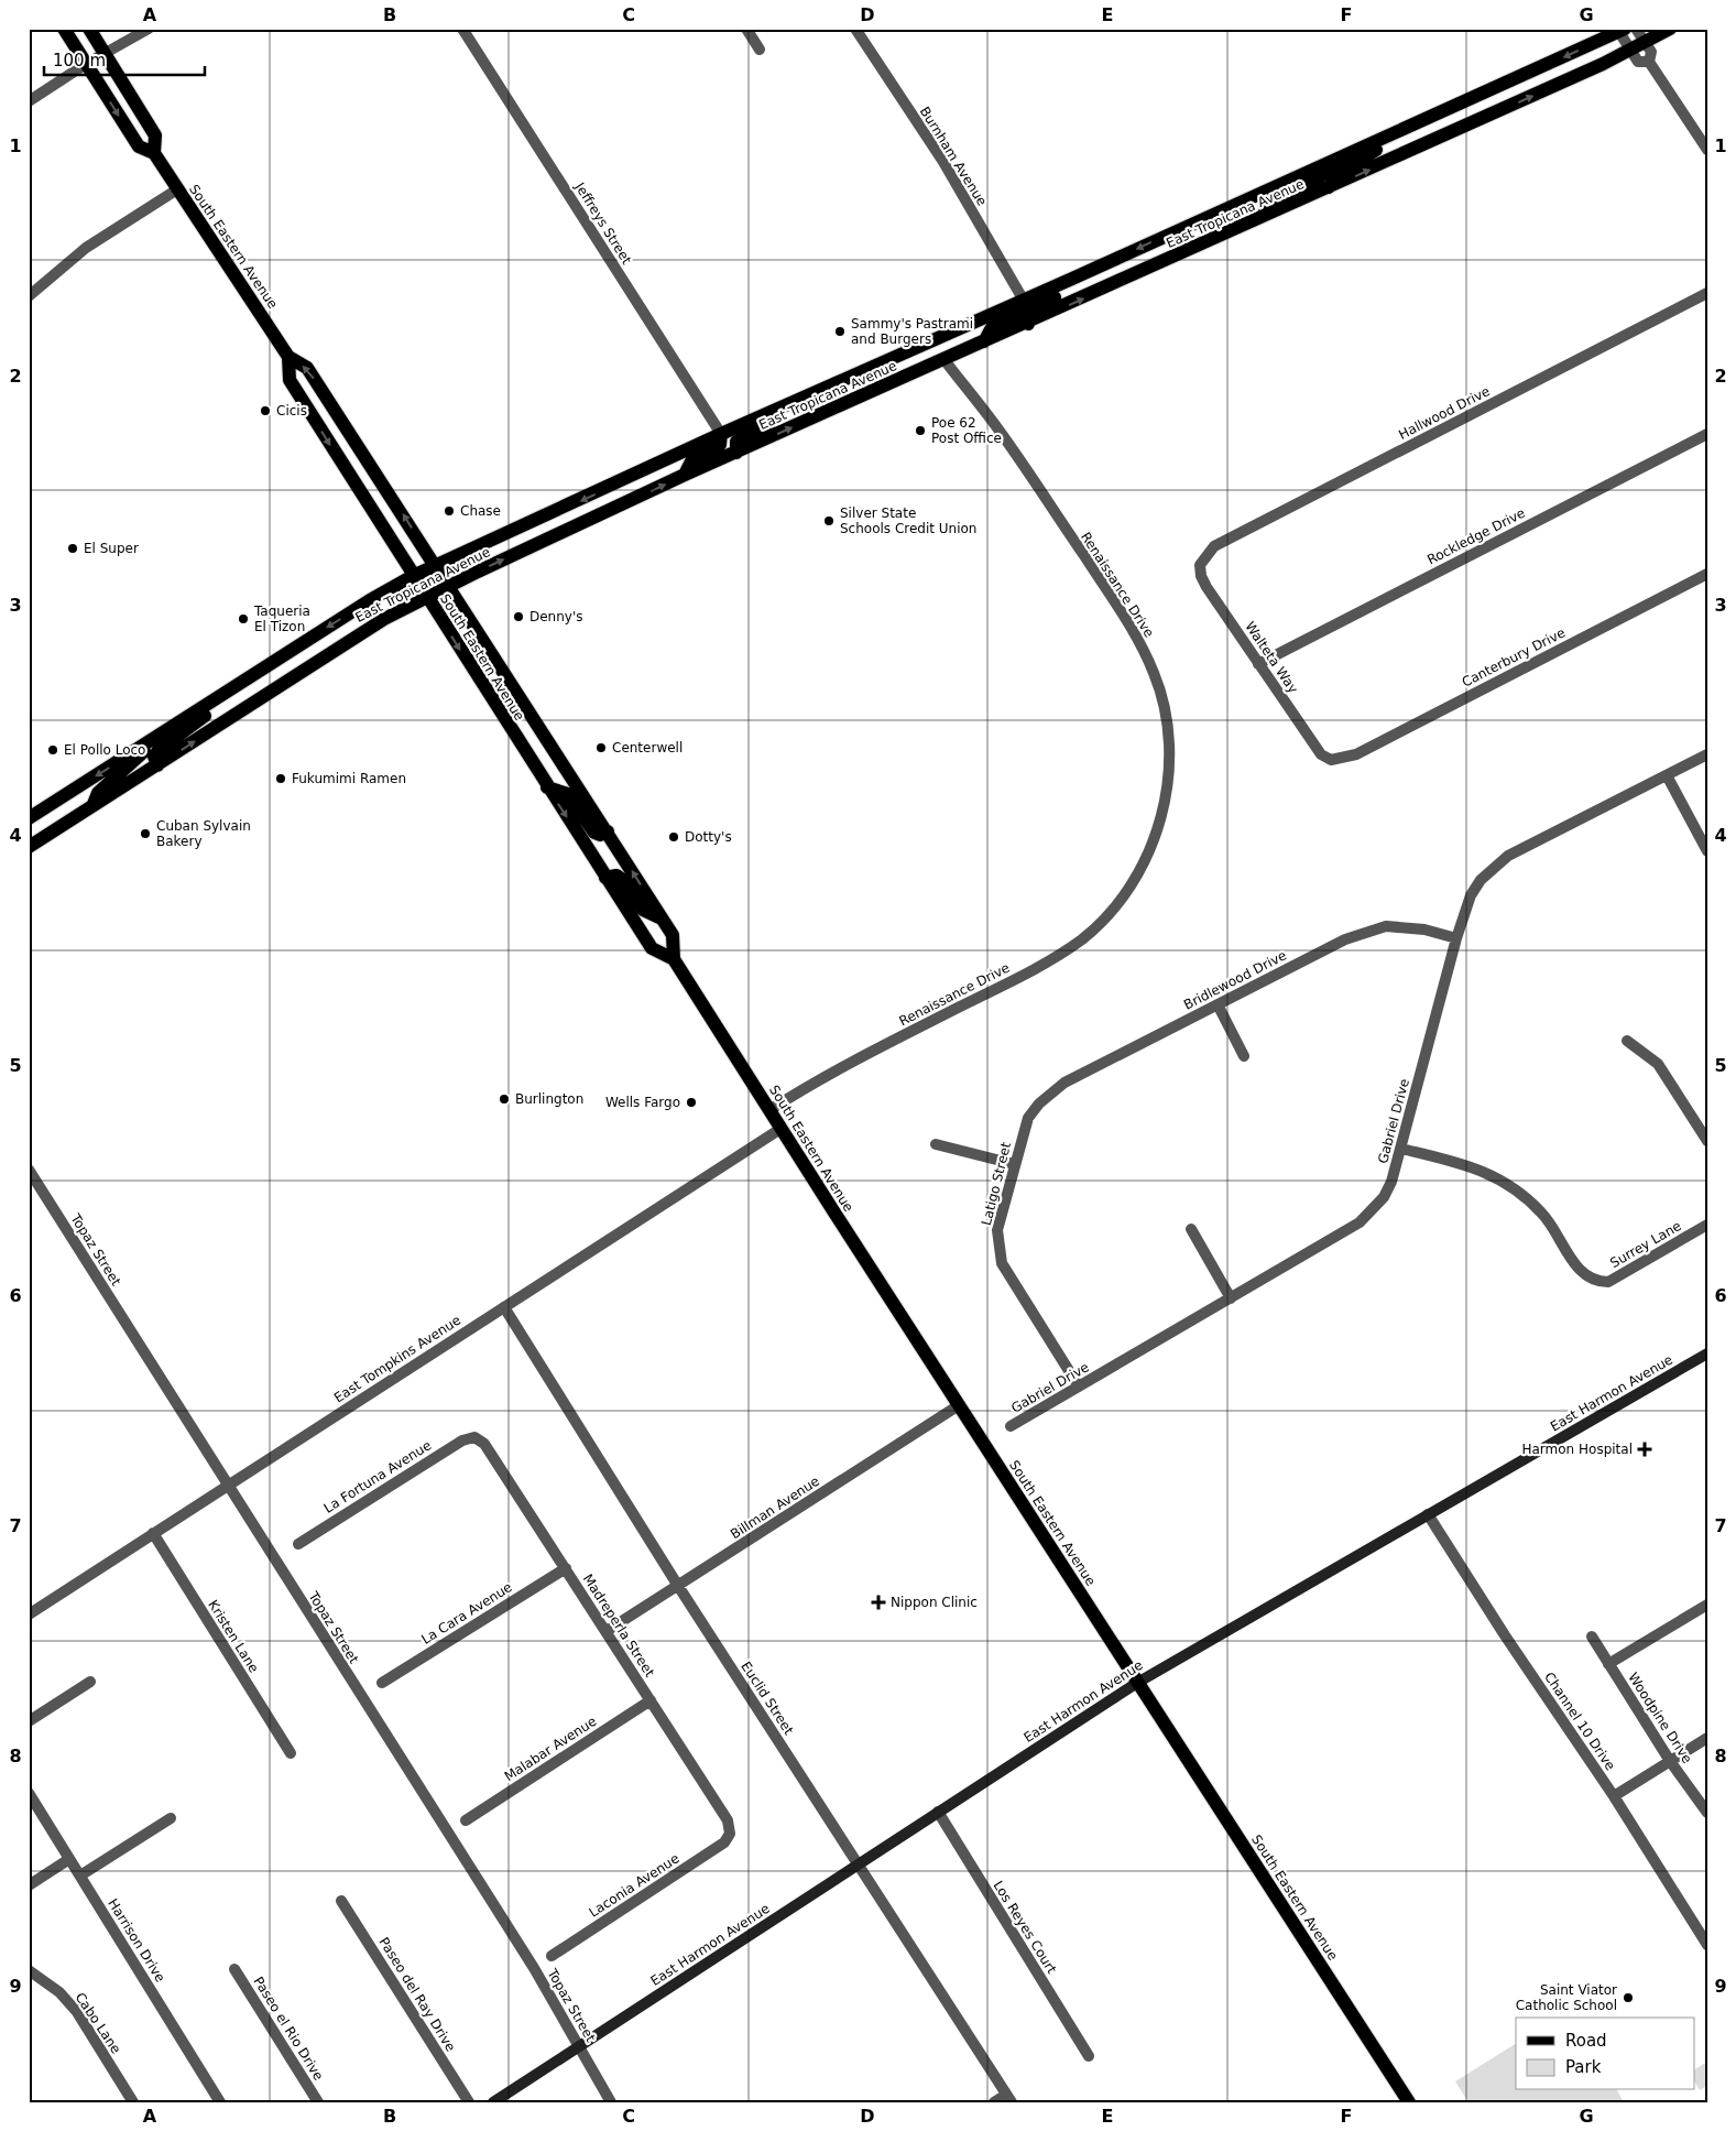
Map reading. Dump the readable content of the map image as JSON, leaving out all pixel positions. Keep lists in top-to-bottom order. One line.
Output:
{"streets":{"main road":["East Tropicana Avenue","South Eastern Avenue","East Harmon Avenue"],"street":["Burnham Avenue","Jeffreys Street","Hallwood Drive","Rockledge Drive","Renaissance Drive","Walteta Way","Canterbury Drive","Bridlewood Drive","Gabriel Drive","Latigo Street","Surrey Lane","Topaz Street","East Tompkins Avenue","La Fortuna Avenue","Billman Avenue","La Cara Avenue","Madreperla Street","Kristen Lane","Euclid Street","Woodpine Drive","Channel 10 Drive","Malabar Avenue","Laconia Avenue","Los Reyes Court","Harrison Drive","Paseo del Ray Drive","Cabo Lane","Paseo el Rio Drive"]},"crossings":[["Burnham Avenue","East Tropicana Avenue"],["East Tropicana Avenue","Jeffreys Street"],["East Tropicana Avenue","South Eastern Avenue"],["East Tropicana Avenue","Renaissance Drive"],["South Eastern Avenue","Renaissance Drive"],["South Eastern Avenue","East Tompkins Avenue"],["South Eastern Avenue","East Harmon Avenue"],["South Eastern Avenue","Billman Avenue"],["Hallwood Drive","Walteta Way"],["Rockledge Drive","Walteta Way"],["Walteta Way","Canterbury Drive"],["Bridlewood Drive","Gabriel Drive"],["Bridlewood Drive","Latigo Street"],["Gabriel Drive","Latigo Street"],["Gabriel Drive","Surrey Lane"],["Topaz Street","East Tompkins Avenue"],["Topaz Street","East Harmon Avenue"],["East Tompkins Avenue","Kristen Lane"],["East Tompkins Avenue","Euclid Street"],["East Harmon Avenue","Euclid Street"],["East Harmon Avenue","Channel 10 Drive"],["East Harmon Avenue","Los Reyes Court"],["La Fortuna Avenue","Madreperla Street"],["Billman Avenue","Madreperla Street"],["Billman Avenue","Euclid Street"],["La Cara Avenue","Madreperla Street"],["Madreperla Street","Malabar Avenue"],["Madreperla Street","Laconia Avenue"]],"places":{"other":["Sammy's Pastrami and Burgers","Cicis","Poe 62 Post Office","Chase","Silver State Schools Credit Union","El Super","Denny's","Taqueria El Tizon","Centerwell","El Pollo Loco","Fukumimi Ramen","Cuban Sylvain Bakery","Dotty's","Burlington","Wells Fargo","Saint Viator Catholic School"],"health":["Harmon Hospital","Nippon Clinic"]},"legend":["Road","Park"],"scale_bar":"100 m","grid":{"columns":["A","B","C","D","E","F","G"],"rows":["1","2","3","4","5","6","7","8","9"]}}
